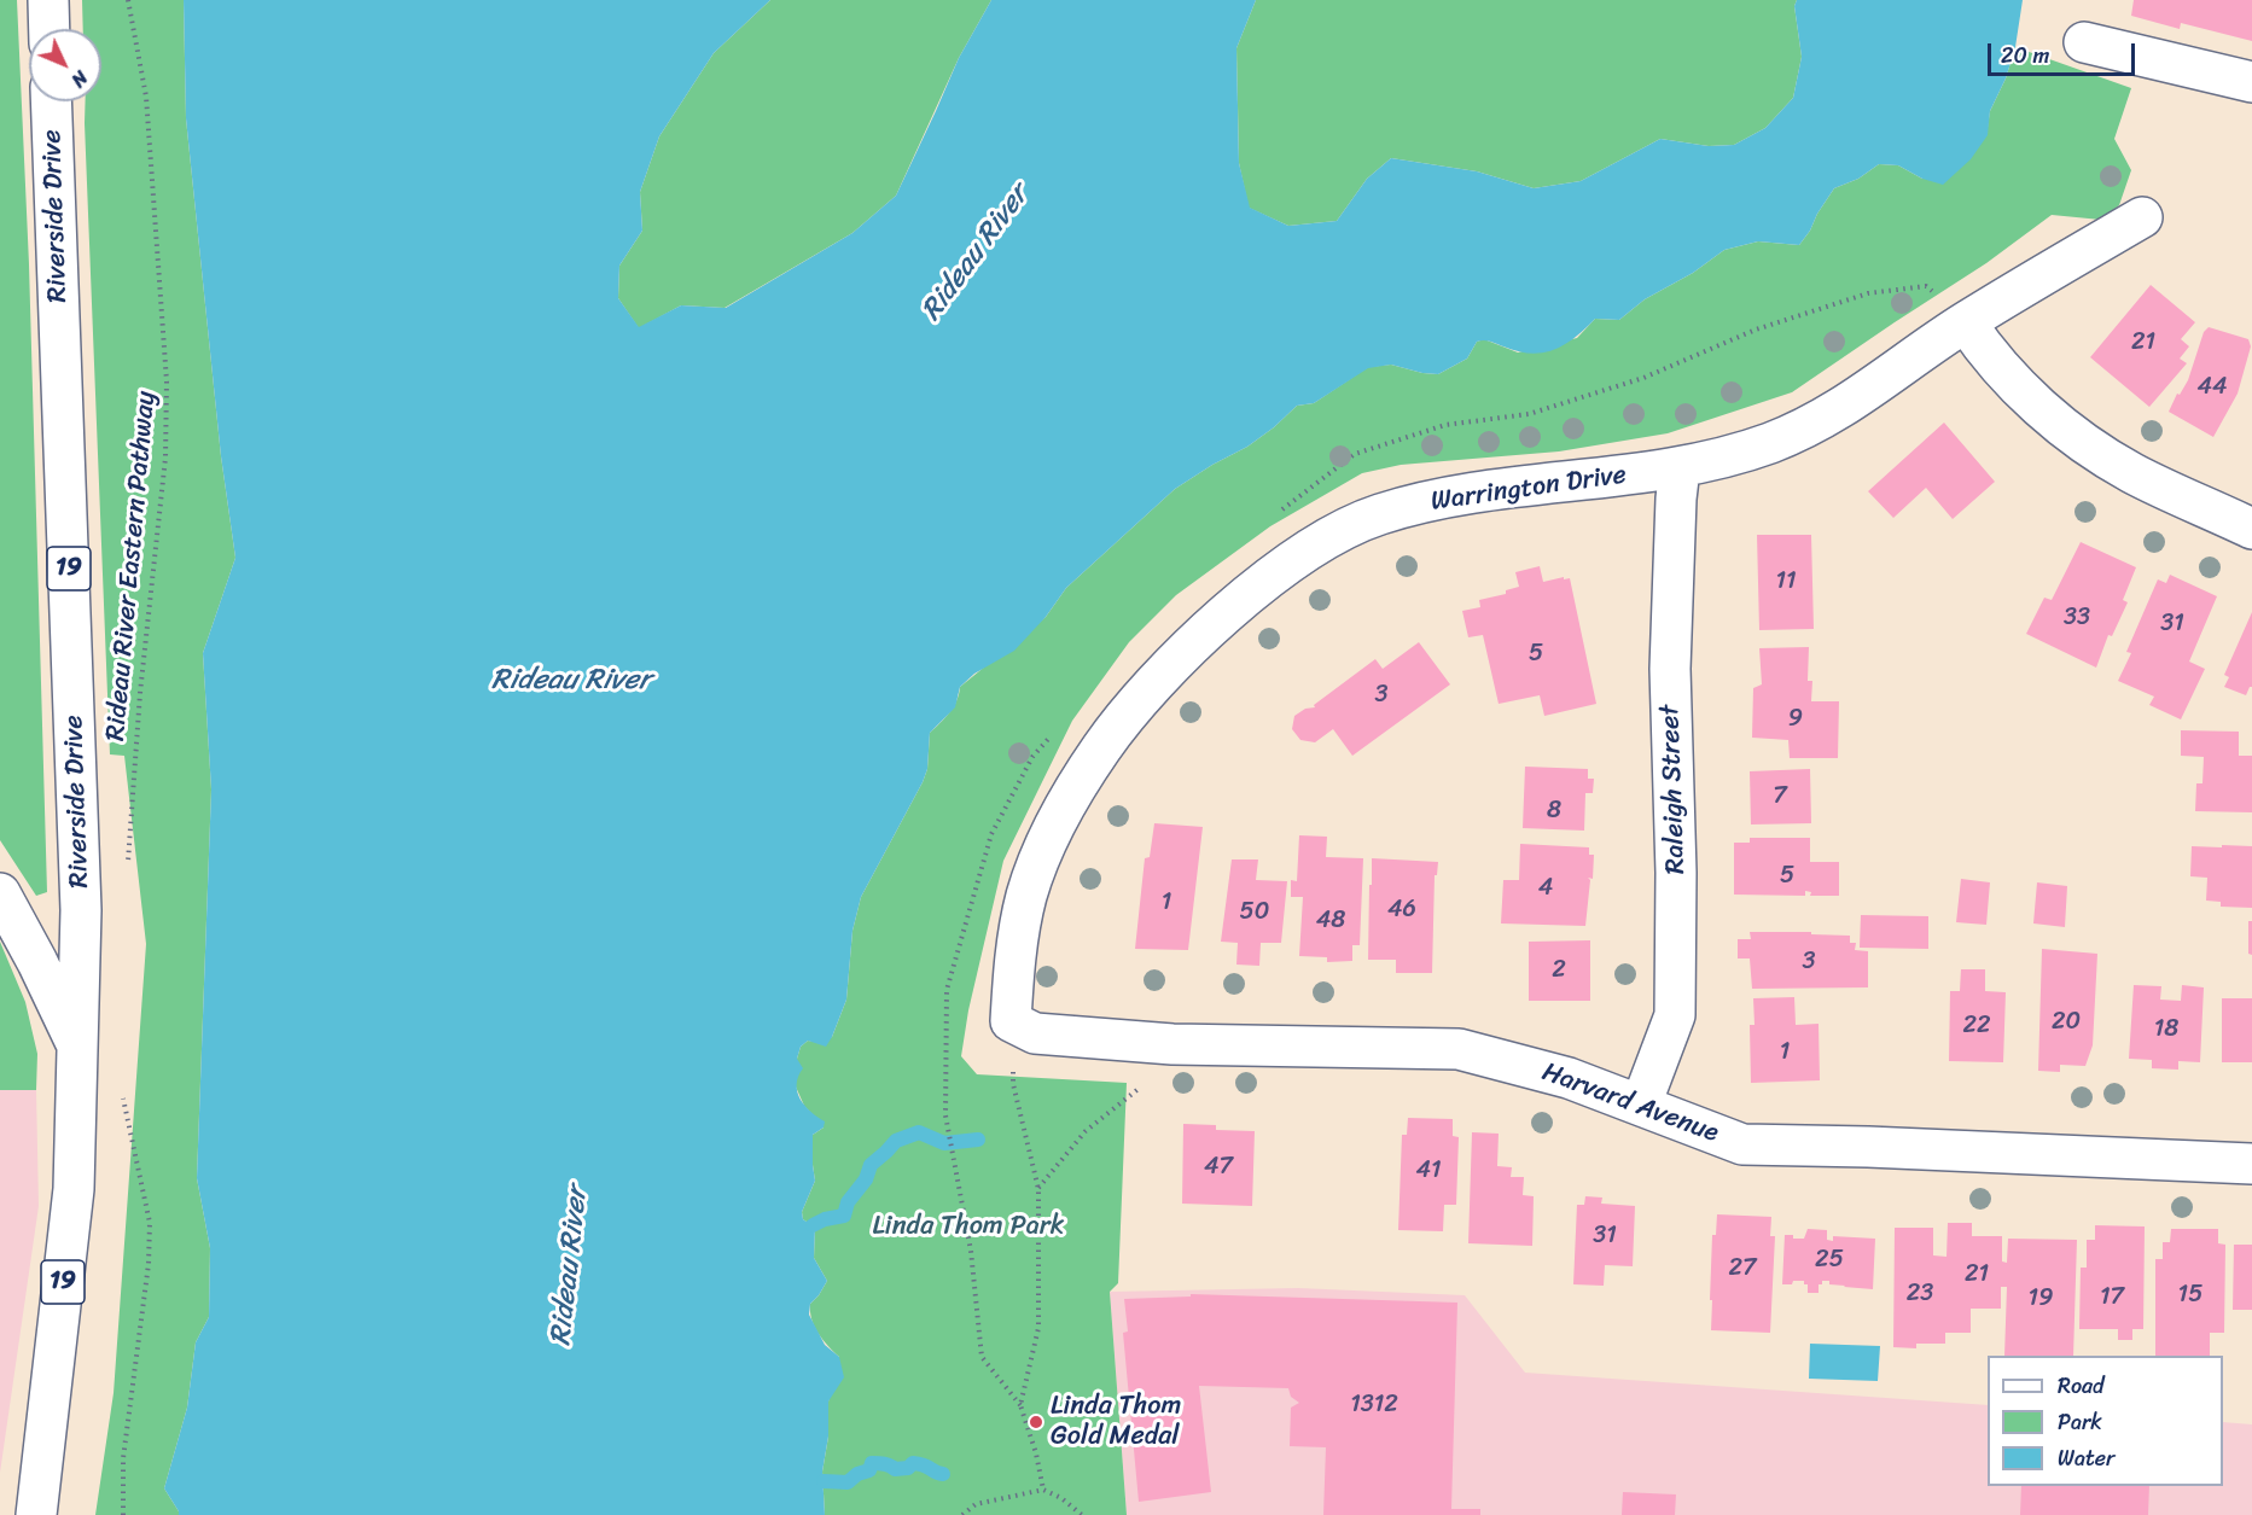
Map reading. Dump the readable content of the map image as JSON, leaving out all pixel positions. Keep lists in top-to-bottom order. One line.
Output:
{"streets":{"street":["Riverside Drive","Warrington Drive","19","Raleigh Street","Harvard Avenue"],"path":["Rideau River Eastern Pathway"]},"crossings":[["Warrington Drive","Raleigh Street"],["Warrington Drive","Harvard Avenue"],["Raleigh Street","Harvard Avenue"]],"water":["Rideau River"],"parks":["Linda Thom Park"],"places":["Linda Thom Gold Medal"],"house_numbers":["21","44","11","33","31","5","3","9","7","8","5","4","1","46","50","48","3","2","20","22","18","1","47","41","31","25","27","21","23","15","17","19","1312"],"legend":["Road","Park","Water"],"scale_bar":"20 m","north":"bottom right"}
